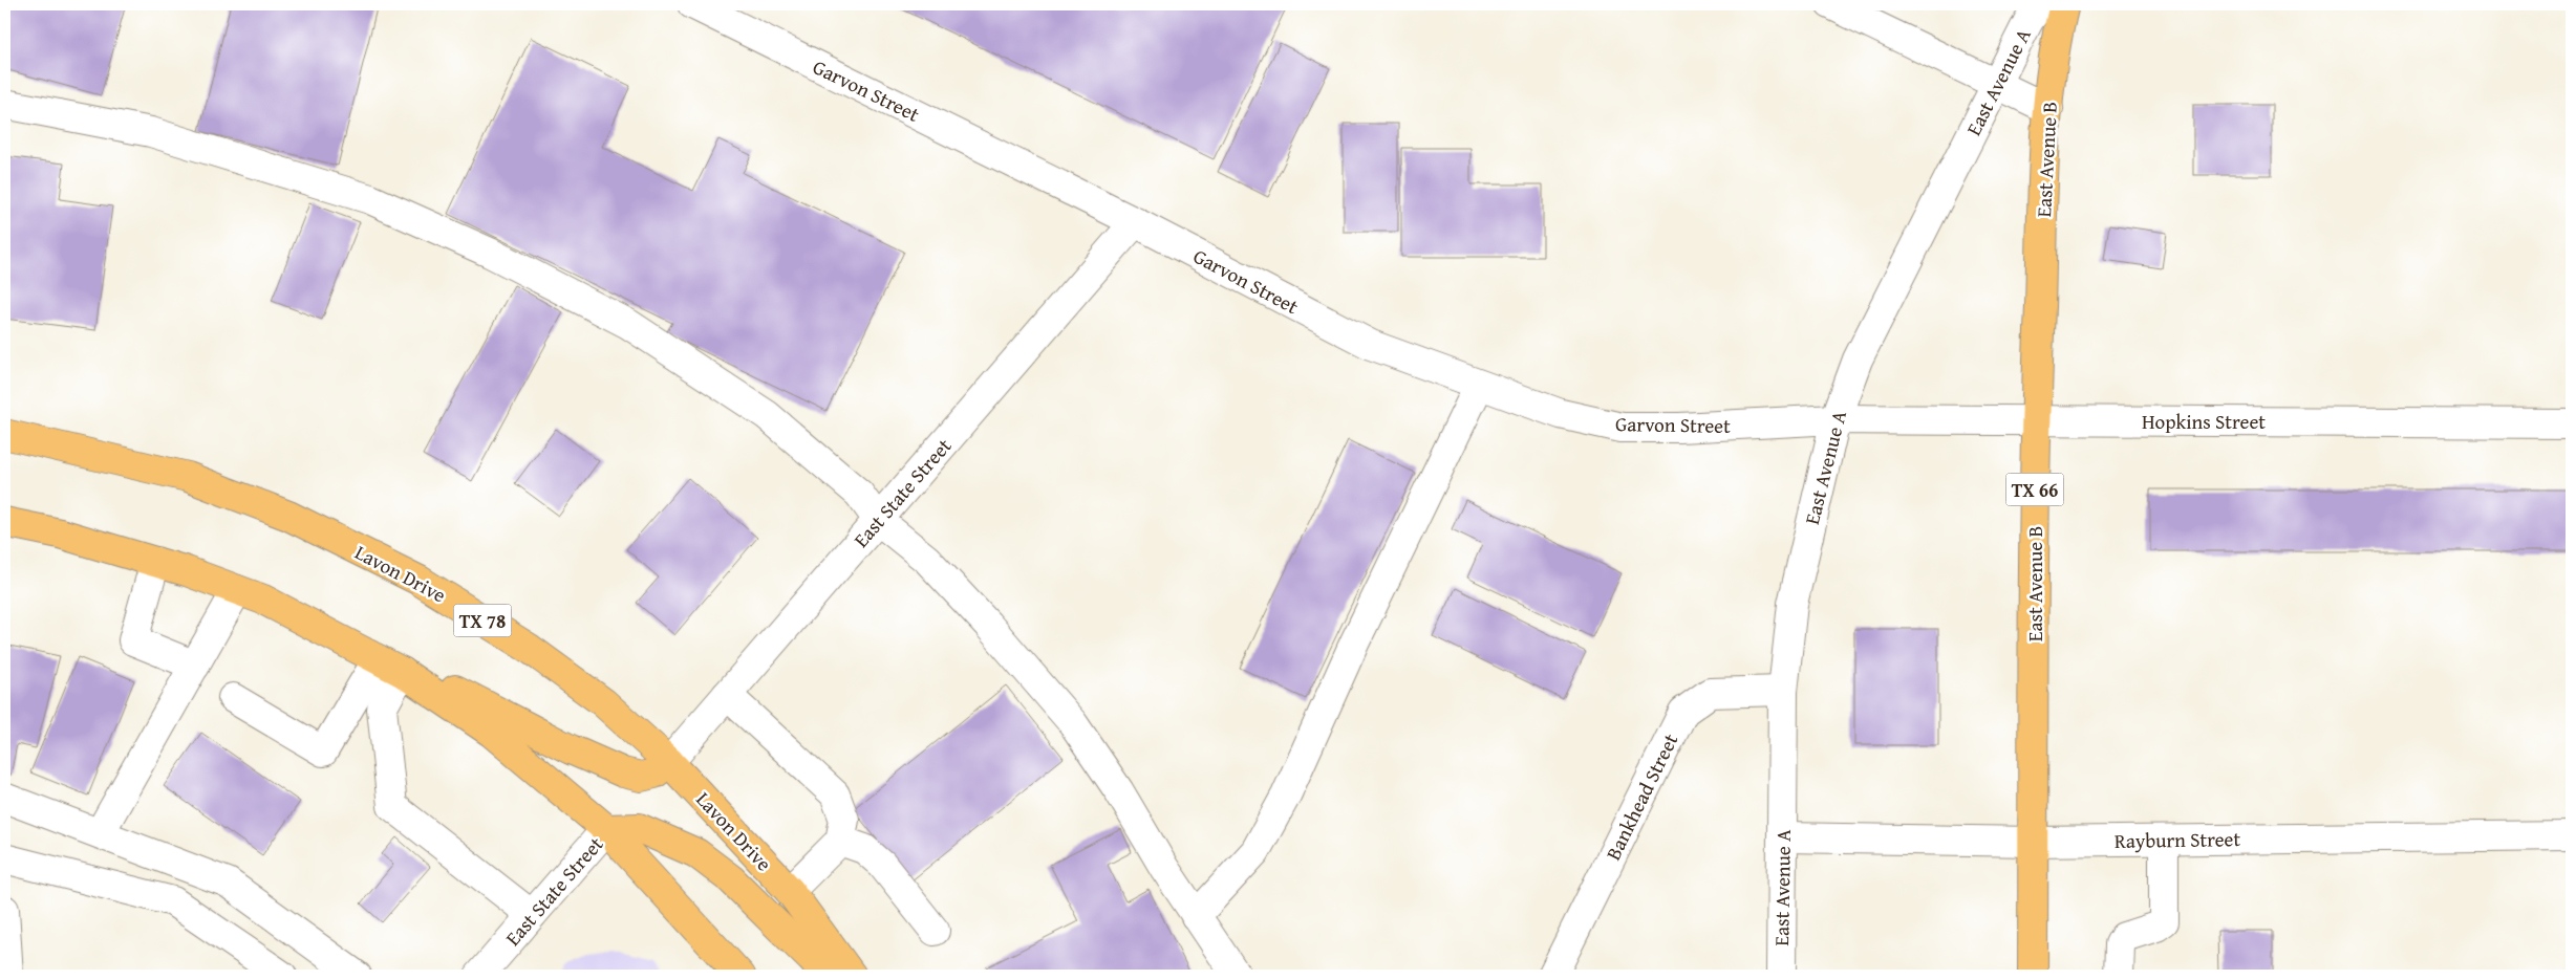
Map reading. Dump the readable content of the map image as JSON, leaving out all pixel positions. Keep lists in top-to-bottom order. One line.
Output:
{"streets":{"main road":["East Avenue B","TX 66","Lavon Drive","TX 78"],"street":["East Avenue A","Garvon Street","Hopkins Street","East State Street","Bankhead Street","Rayburn Street"]},"crossings":[["East Avenue A","Garvon Street"],["East Avenue A","Hopkins Street"],["East Avenue A","Bankhead Street"],["East Avenue A","Rayburn Street"],["Garvon Street","Hopkins Street"],["Garvon Street","East State Street"],["East Avenue B","Hopkins Street"],["East Avenue B","Rayburn Street"],["East State Street","Lavon Drive"]]}
